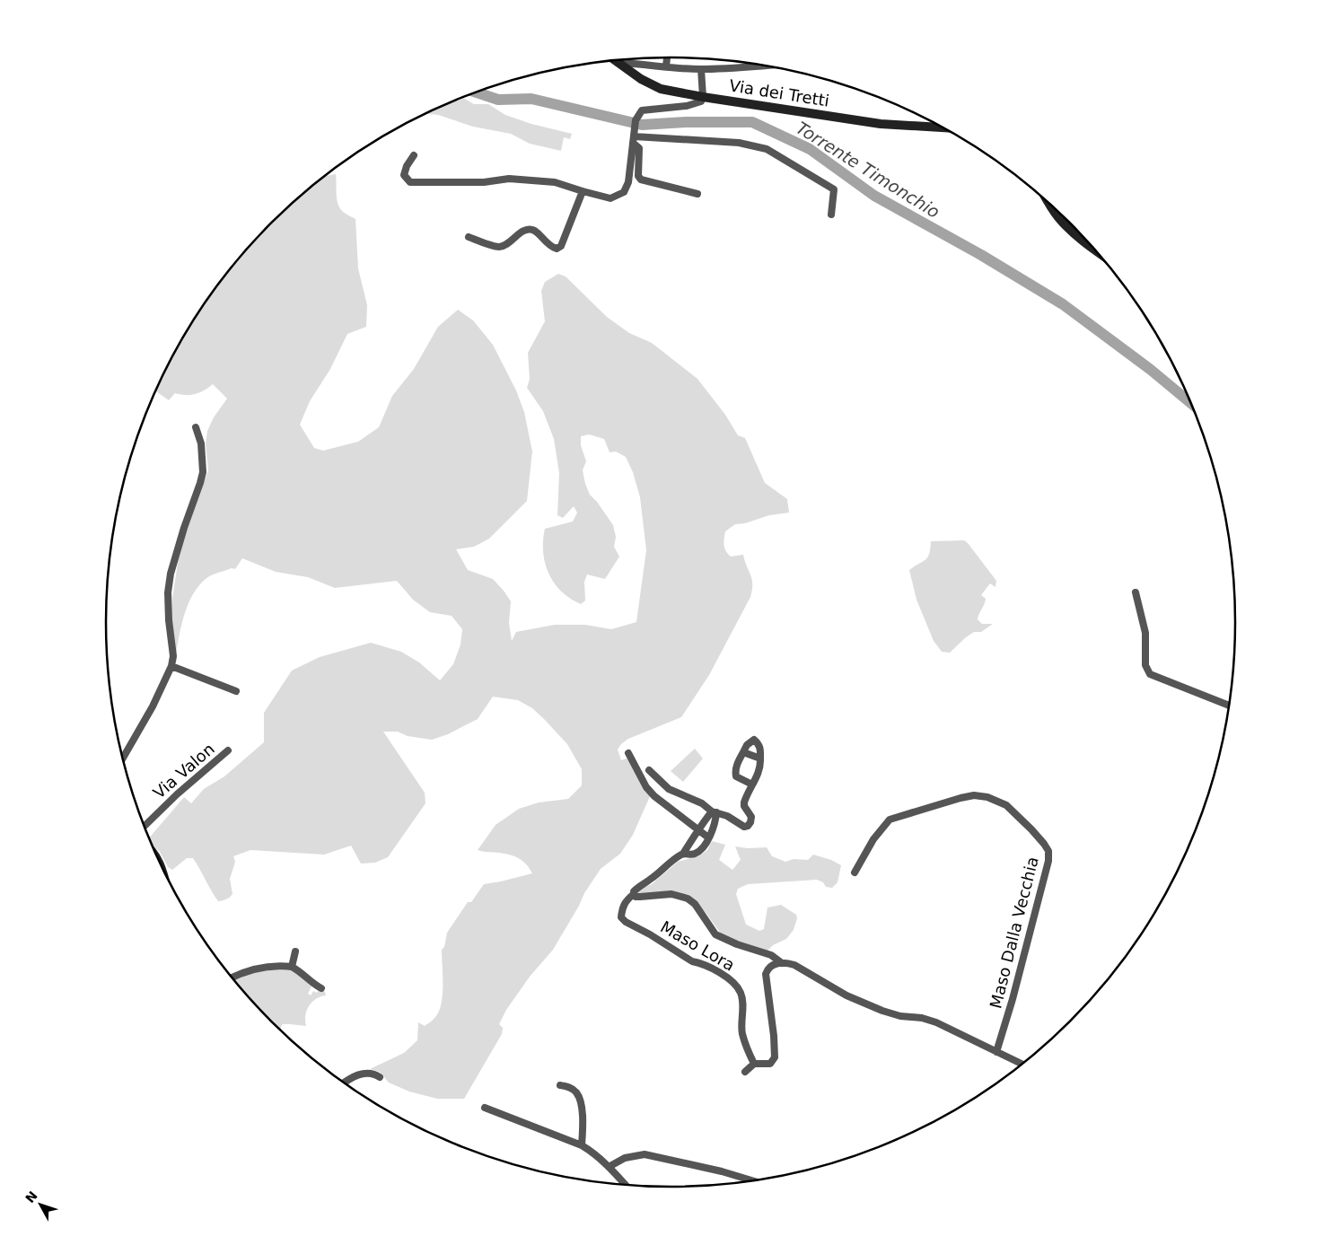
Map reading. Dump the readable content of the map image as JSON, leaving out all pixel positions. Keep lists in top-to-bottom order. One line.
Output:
{"streets":{"street":["Via dei Tretti","Via Valon","Maso Dalla Vecchia","Maso Lora"]},"water":["Torrente Timonchio"],"north":"top left"}
